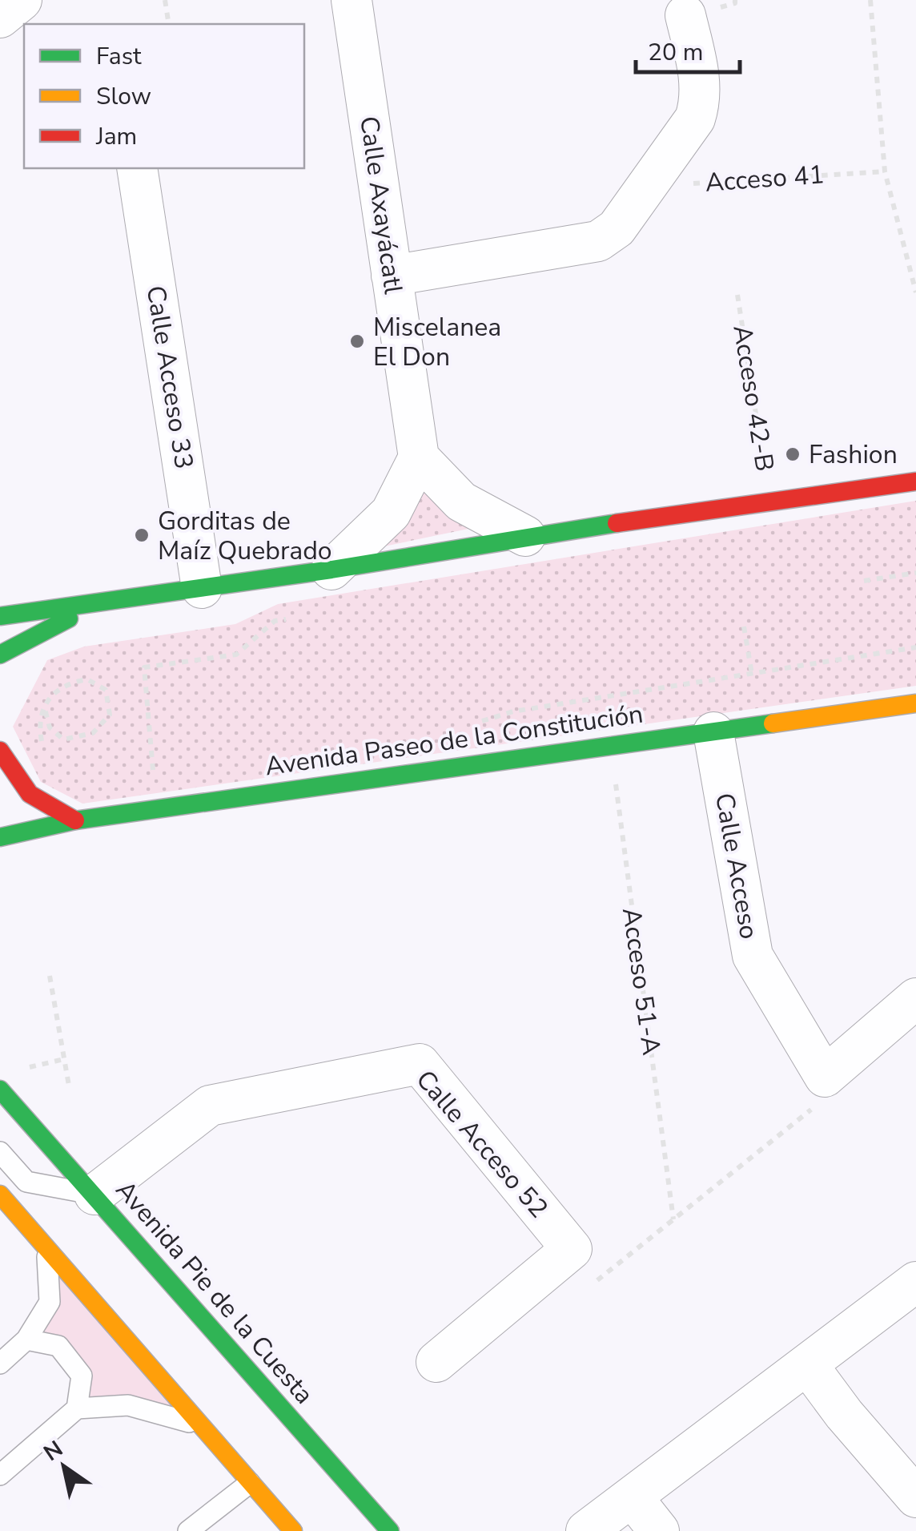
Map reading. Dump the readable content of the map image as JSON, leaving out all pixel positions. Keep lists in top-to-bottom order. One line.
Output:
{"streets":{"street":["Calle Axayácatl","Calle Acceso 33","Avenida Paseo de la Constitución","Calle Acceso","Calle Acceso 52","Avenida Pie de la Cuesta"],"path":["Acceso 41","Acceso 42-B","Acceso 51-A"]},"crossings":[["Avenida Paseo de la Constitución","Calle Acceso"],["Avenida Paseo de la Constitución","Acceso 51-A"],["Calle Acceso 52","Avenida Pie de la Cuesta"]],"places":["Miscelanea El Don","Fashion","Gorditas de Maíz Quebrado"],"legend":["Fast","Slow","Jam"],"scale_bar":"20 m","north":"top left"}
